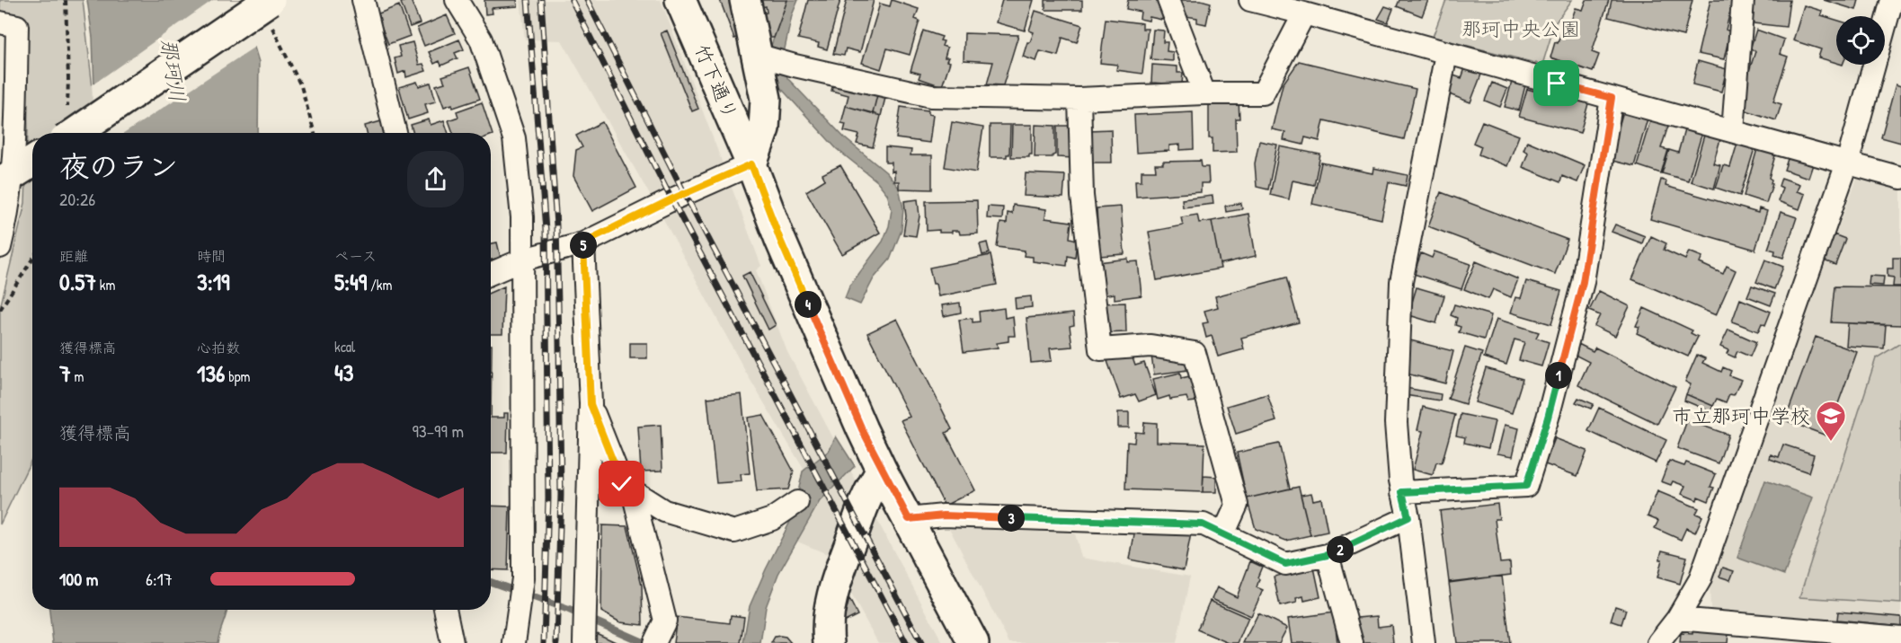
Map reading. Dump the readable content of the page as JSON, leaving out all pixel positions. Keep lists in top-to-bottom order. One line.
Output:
{"streets":{"main road":["竹下通り"]},"water":["那珂川"],"parks":["那珂中央公園"],"places":{"school or university":["市立那珂中学校"]},"page":{"heading":["夜のラン","20:26"],"stats":[["距離","0.57 km"],["時間","3:19"],["ペース","5:49 /km"],["獲得標高","7 m"],["心拍数","136 bpm"],["kcal","43"]],"pins":["5","4","1","3","2"],"chart":["獲得標高","93–99 m"],"list":[{"name":"100 m","note":"6:17"}]}}
